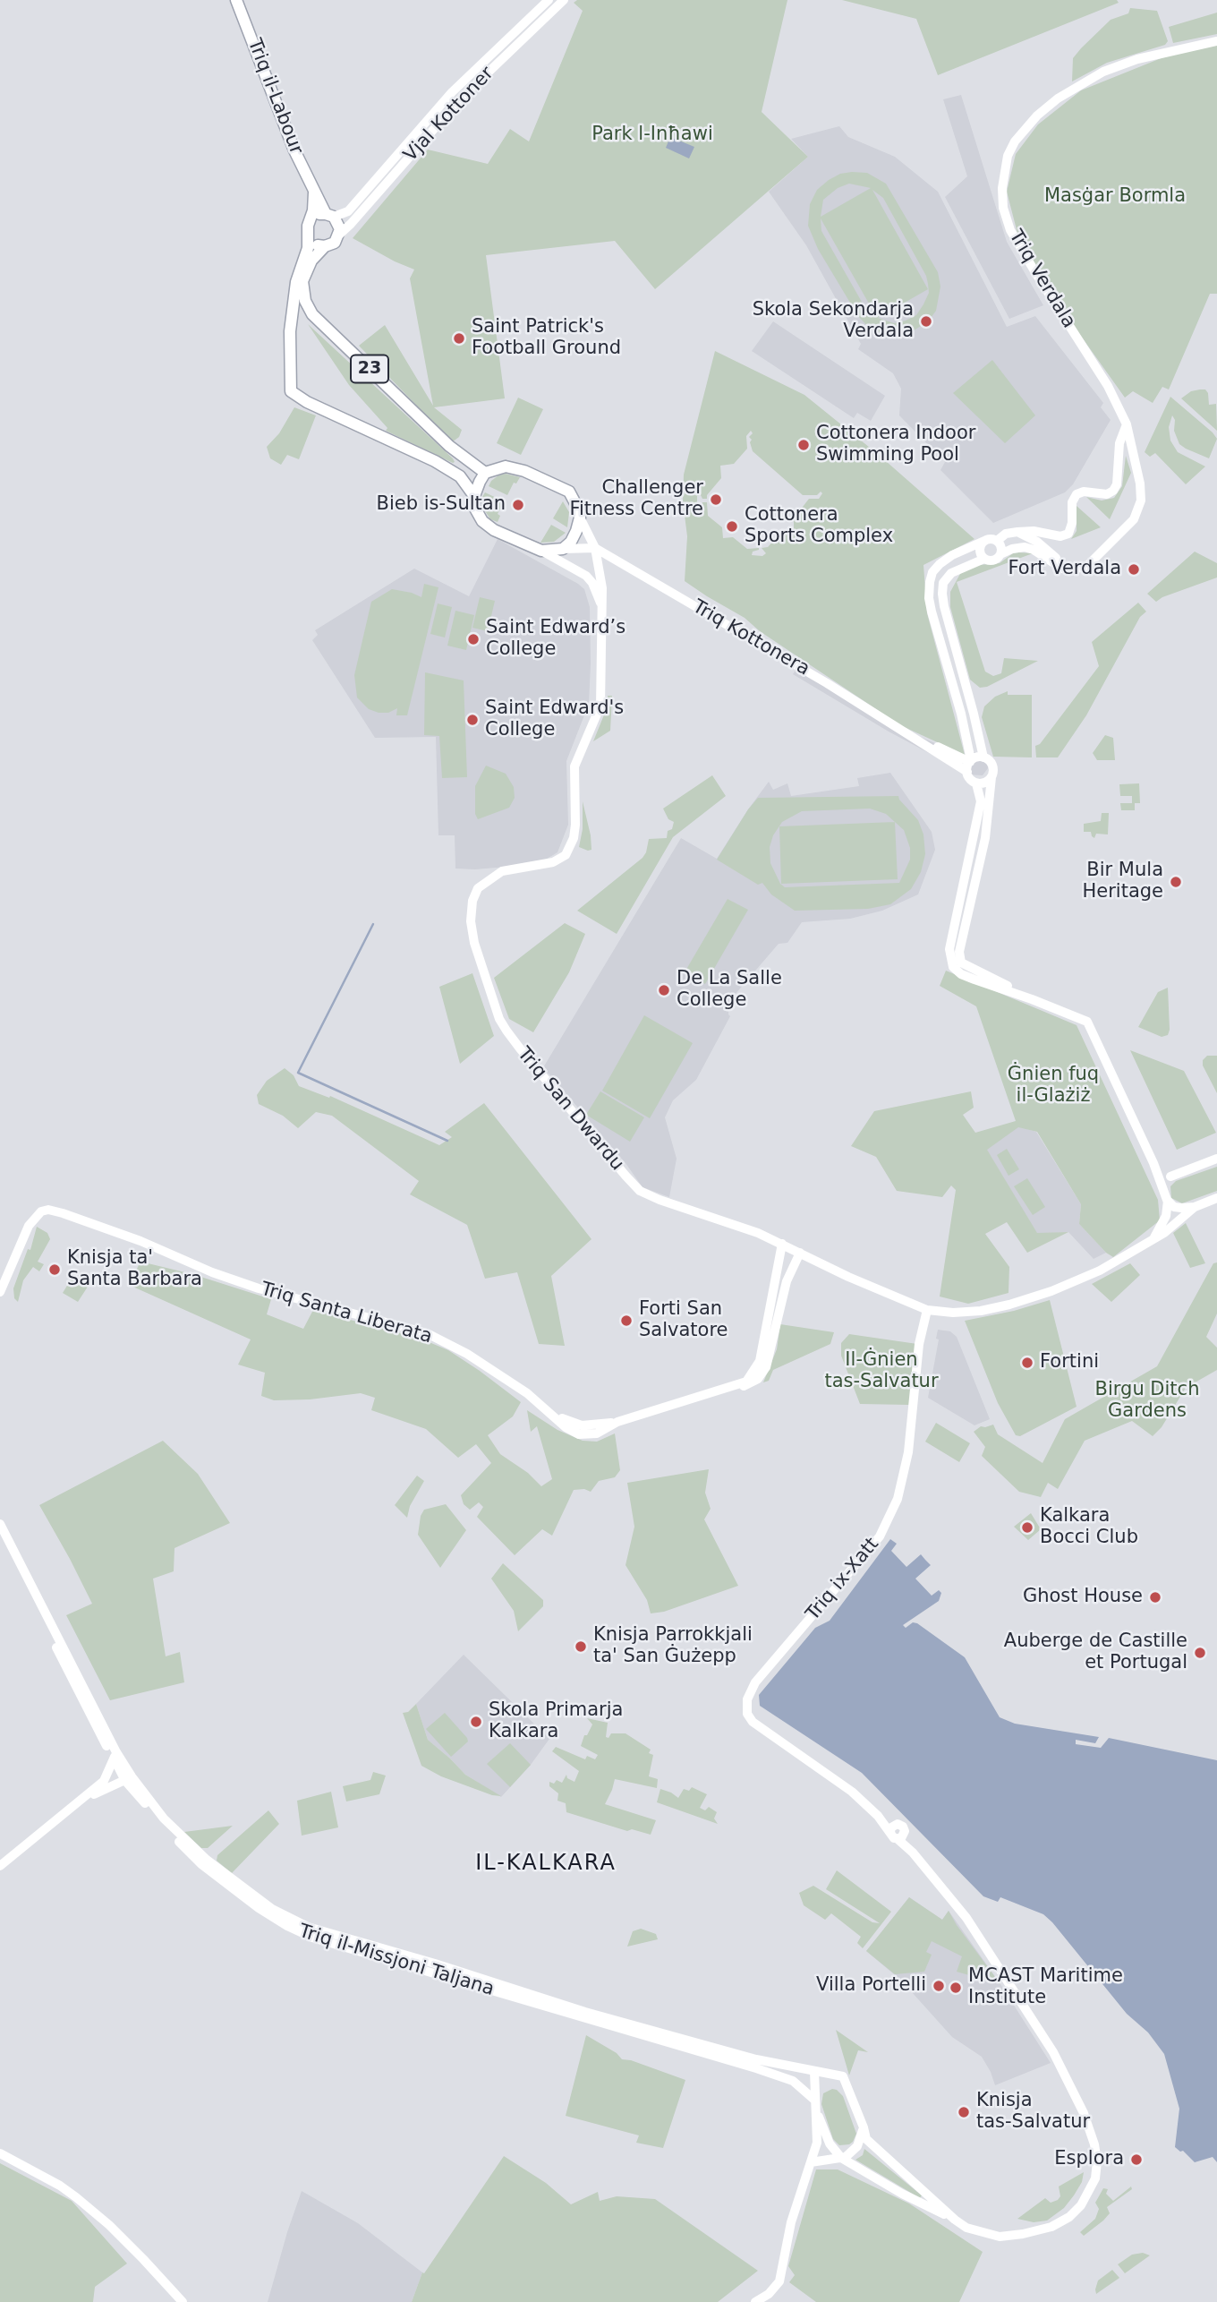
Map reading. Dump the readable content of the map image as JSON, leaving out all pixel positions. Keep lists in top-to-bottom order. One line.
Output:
{"streets":{"main road":["Triq il-Labour","Vjal Kottoner","Triq Verdala","23","Triq Kottonera","Triq San Dwardu","Triq Santa Liberata","Triq ix-Xatt","Triq il-Missjoni Taljana"]},"crossings":[["Triq il-Labour","Vjal Kottoner"],["Triq il-Labour","23"],["Vjal Kottoner","23"],["23","Triq Kottonera"],["Triq Kottonera","Triq San Dwardu"],["Triq San Dwardu","Triq ix-Xatt"]],"districts":["IL-KALKARA"],"parks":["Park l-Inħawi","Masġar Bormla","Ġnien fuq il-Glażiż","Il-Ġnien tas-Salvatur","Birgu Ditch Gardens"],"places":["Skola Sekondarja Verdala","Saint Patrick's Football Ground","Cottonera Indoor Swimming Pool","Challenger Fitness Centre","Bieb is-Sultan","Cottonera Sports Complex","Fort Verdala","Saint Edward’s College","Saint Edward's College","Bir Mula Heritage","De La Salle College","Knisja ta' Santa Barbara","Forti San Salvatore","Fortini","Kalkara Bocci Club","Ghost House","Knisja Parrokkjali ta' San Ġużepp","Auberge de Castille et Portugal","Skola Primarja Kalkara","Villa Portelli","MCAST Maritime Institute","Knisja tas-Salvatur","Esplora"]}
